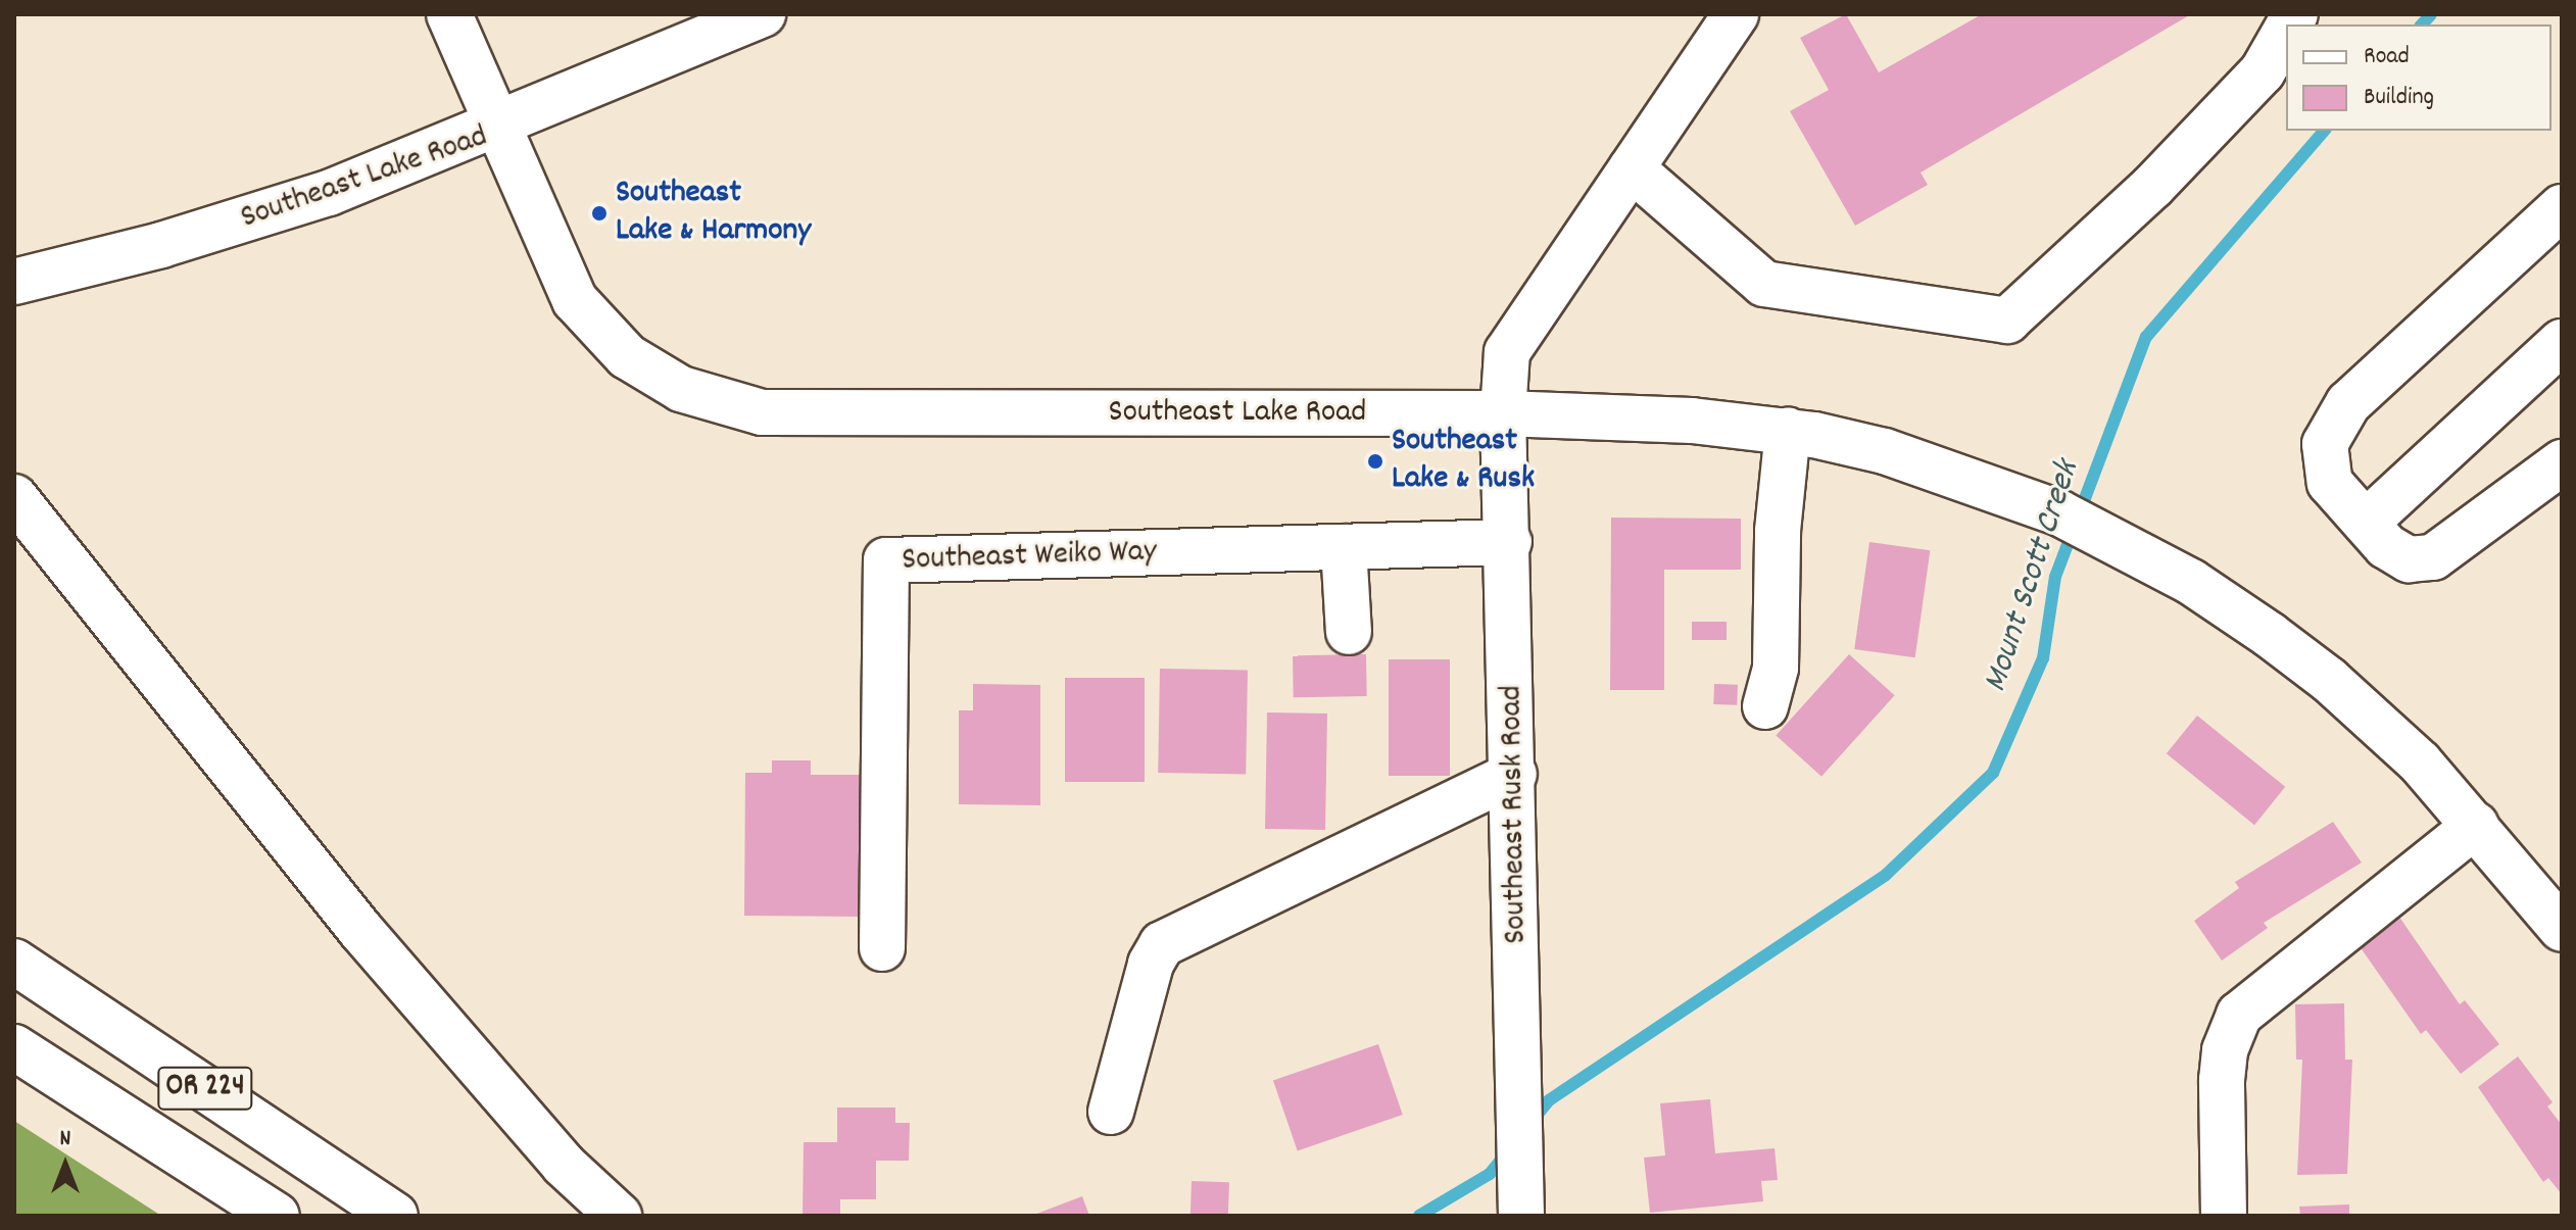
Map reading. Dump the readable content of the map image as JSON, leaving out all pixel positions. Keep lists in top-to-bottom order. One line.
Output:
{"streets":{"main road":["Southeast Lake Road","Southeast Weiko Way","Southeast Rusk Road","OR 224"]},"crossings":[["Southeast Lake Road","Southeast Rusk Road"],["Southeast Weiko Way","Southeast Rusk Road"]],"water":["Mount Scott Creek"],"places":["Southeast Lake & Harmony","Southeast Lake & Rusk"],"legend":["Road","Building"],"north":"top"}
